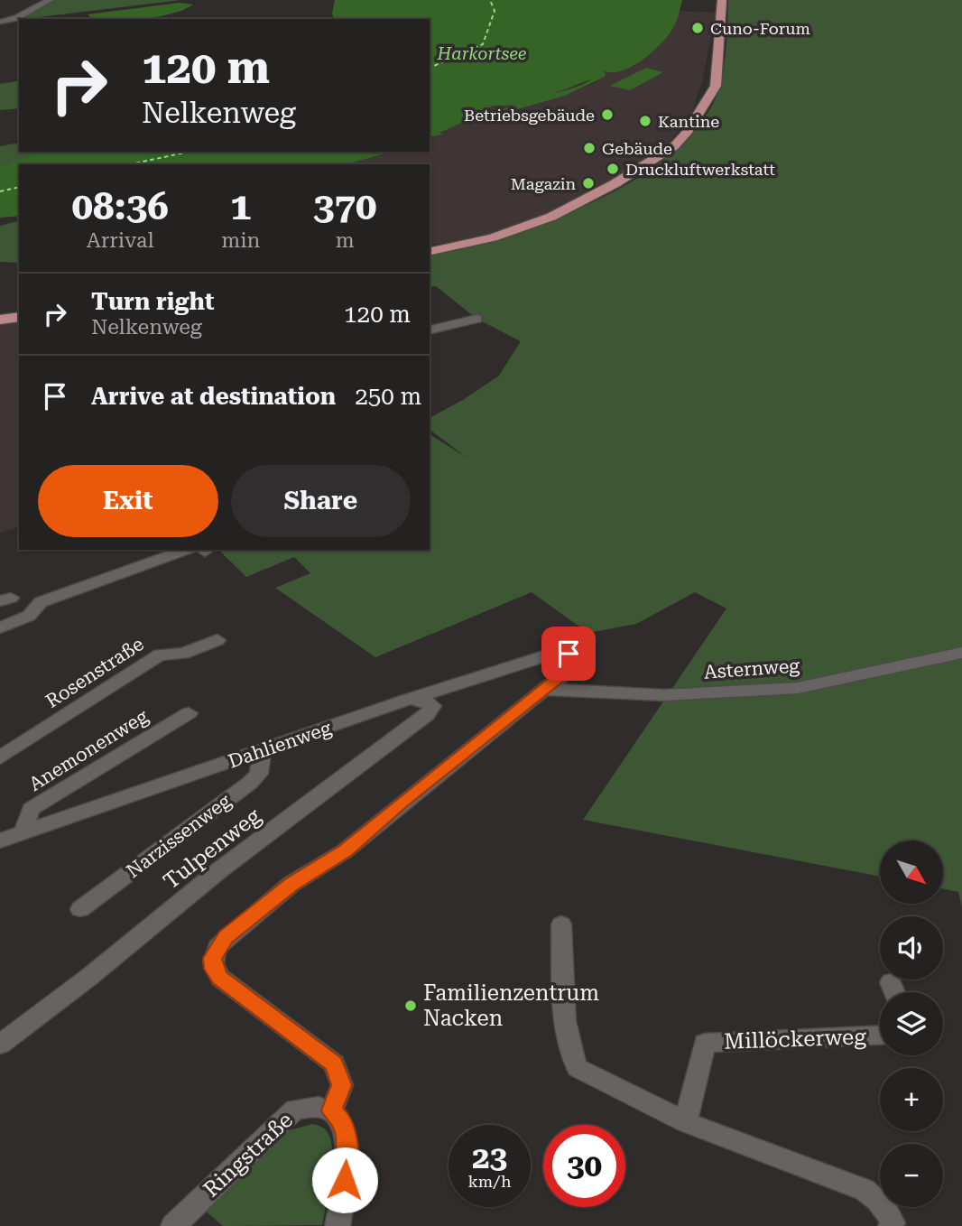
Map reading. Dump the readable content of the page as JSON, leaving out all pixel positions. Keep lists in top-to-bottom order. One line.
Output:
{"streets":{"street":["Asternweg","Rosenstraße","Dahlienweg","Anemonenweg","Narzissenweg","Tulpenweg","Millöckerweg","Ringstraße"]},"crossings":[["Asternweg","Dahlienweg"],["Dahlienweg","Anemonenweg"],["Dahlienweg","Narzissenweg"],["Dahlienweg","Tulpenweg"]],"water":["Harkortsee"],"places":["Cuno-Forum","Betriebsgebäude","Kantine","Gebäude","Druckluftwerkstatt","Magazin","Familienzentrum Nacken"],"north":"bottom right","page":{"turn":["120 m","Nelkenweg"],"eta":["08:36","Arrival","1","min","370","m"],"list":[{"name":"Turn right","note":"Nelkenweg","value":"120 m"},{"name":"Arrive at destination","value":"250 m"}],"buttons":["Exit","Share"],"map_buttons":["+","−"],"speed":"23 km/h","limit":"30"}}
